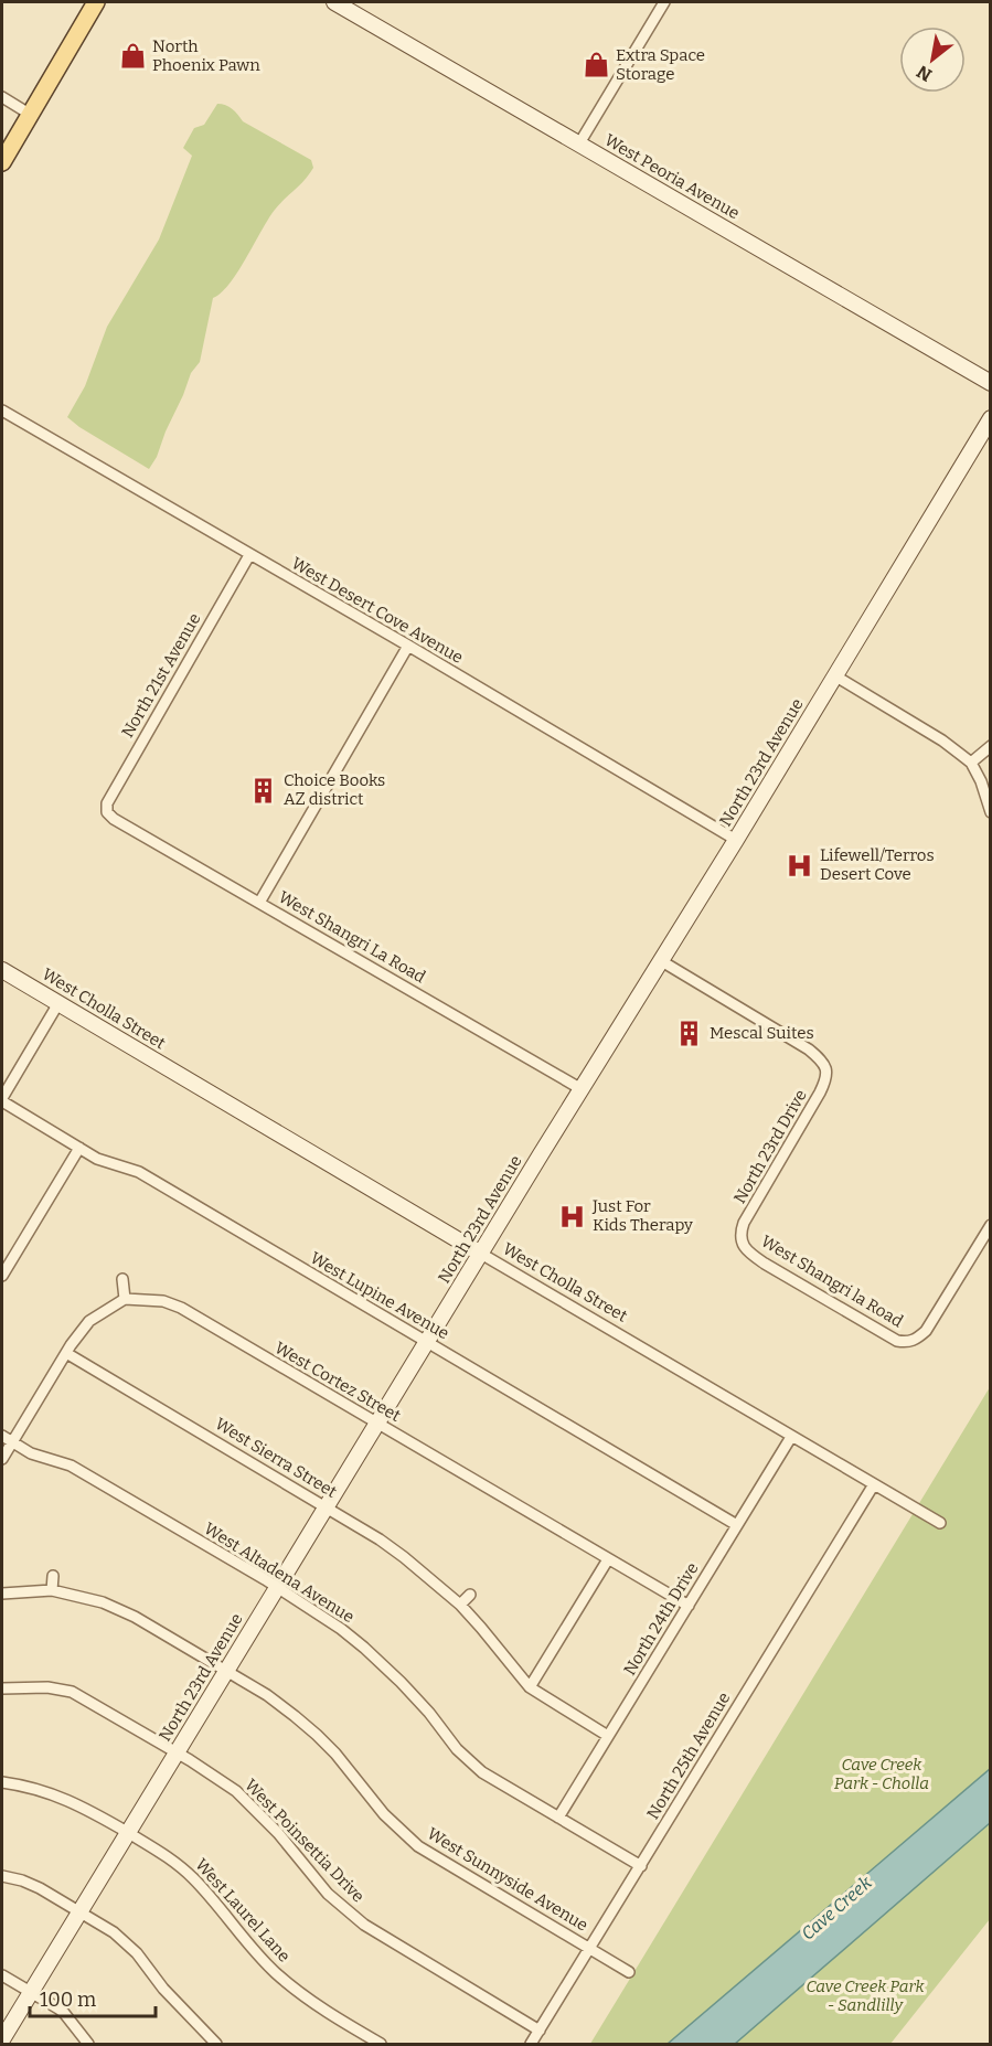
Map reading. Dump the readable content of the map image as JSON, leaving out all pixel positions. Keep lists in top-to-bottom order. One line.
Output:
{"streets":{"street":["West Peoria Avenue","West Desert Cove Avenue","North 21st Avenue","North 23rd Avenue","West Shangri La Road","West Cholla Street","North 23rd Drive","West Shangri la Road","West Lupine Avenue","West Cortez Street","West Sierra Street","West Altadena Avenue","North 24th Drive","North 25th Avenue","West Poinsettia Drive","West Sunnyside Avenue","West Laurel Lane"]},"crossings":[["West Desert Cove Avenue","North 21st Avenue"],["West Desert Cove Avenue","North 23rd Avenue"],["North 21st Avenue","West Shangri La Road"],["North 23rd Avenue","West Shangri La Road"],["North 23rd Avenue","West Cholla Street"],["North 23rd Avenue","North 23rd Drive"],["North 23rd Avenue","West Lupine Avenue"],["North 23rd Avenue","West Cortez Street"],["North 23rd Avenue","West Sierra Street"],["North 23rd Avenue","West Altadena Avenue"],["North 23rd Avenue","West Poinsettia Drive"],["North 23rd Avenue","West Sunnyside Avenue"],["North 23rd Avenue","West Laurel Lane"],["West Cholla Street","North 24th Drive"],["West Cholla Street","North 25th Avenue"],["North 23rd Drive","West Shangri la Road"],["West Lupine Avenue","North 24th Drive"],["West Cortez Street","North 24th Drive"],["West Sierra Street","North 24th Drive"],["West Altadena Avenue","North 24th Drive"],["West Altadena Avenue","North 25th Avenue"],["North 25th Avenue","West Poinsettia Drive"],["North 25th Avenue","West Sunnyside Avenue"]],"water":["Cave Creek"],"parks":["Cave Creek Park - Cholla","Cave Creek Park - Sandlilly"],"places":{"shop":["North Phoenix Pawn","Extra Space Storage"],"building":["Choice Books AZ district","Mescal Suites"],"hospital":["Lifewell/Terros Desert Cove","Just For Kids Therapy"]},"scale_bar":"100 m","north":"bottom left"}
